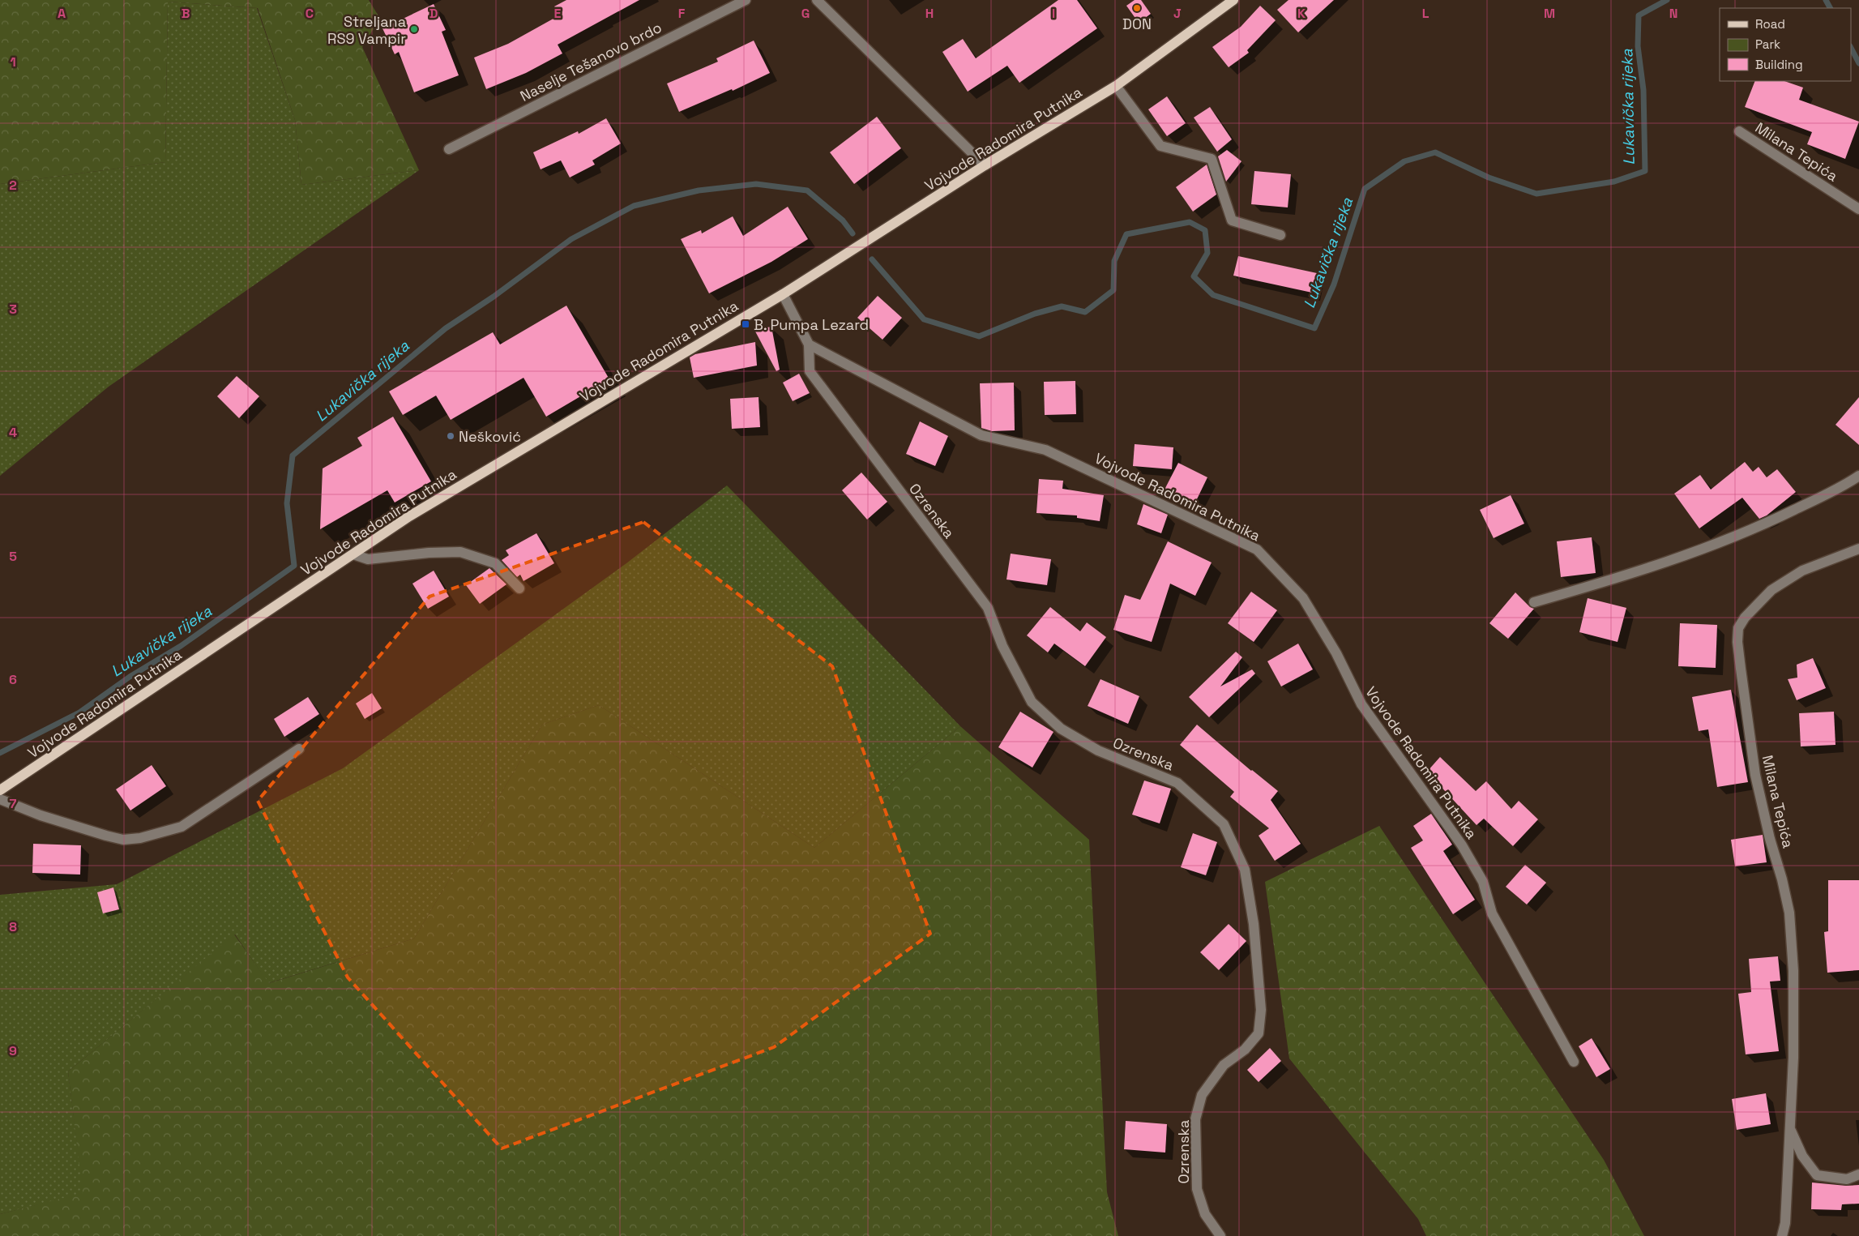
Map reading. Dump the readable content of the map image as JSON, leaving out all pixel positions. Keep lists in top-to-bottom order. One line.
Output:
{"streets":{"main road":["Vojvode Radomira Putnika"],"street":["Naselje Tešanovo brdo","Milana Tepića","Ozrenska"]},"crossings":[["Vojvode Radomira Putnika","Ozrenska"]],"water":["Lukavička rijeka"],"places":{"other":["DON","Streljana RS9 Vampir","Nešković"],"transit":["B. Pumpa Lezard"]},"legend":["Road","Park","Building"],"grid":{"columns":["A","B","C","D","E","F","G","H","I","J","K","L","M","N"],"rows":["1","2","3","4","5","6","7","8","9"]}}
